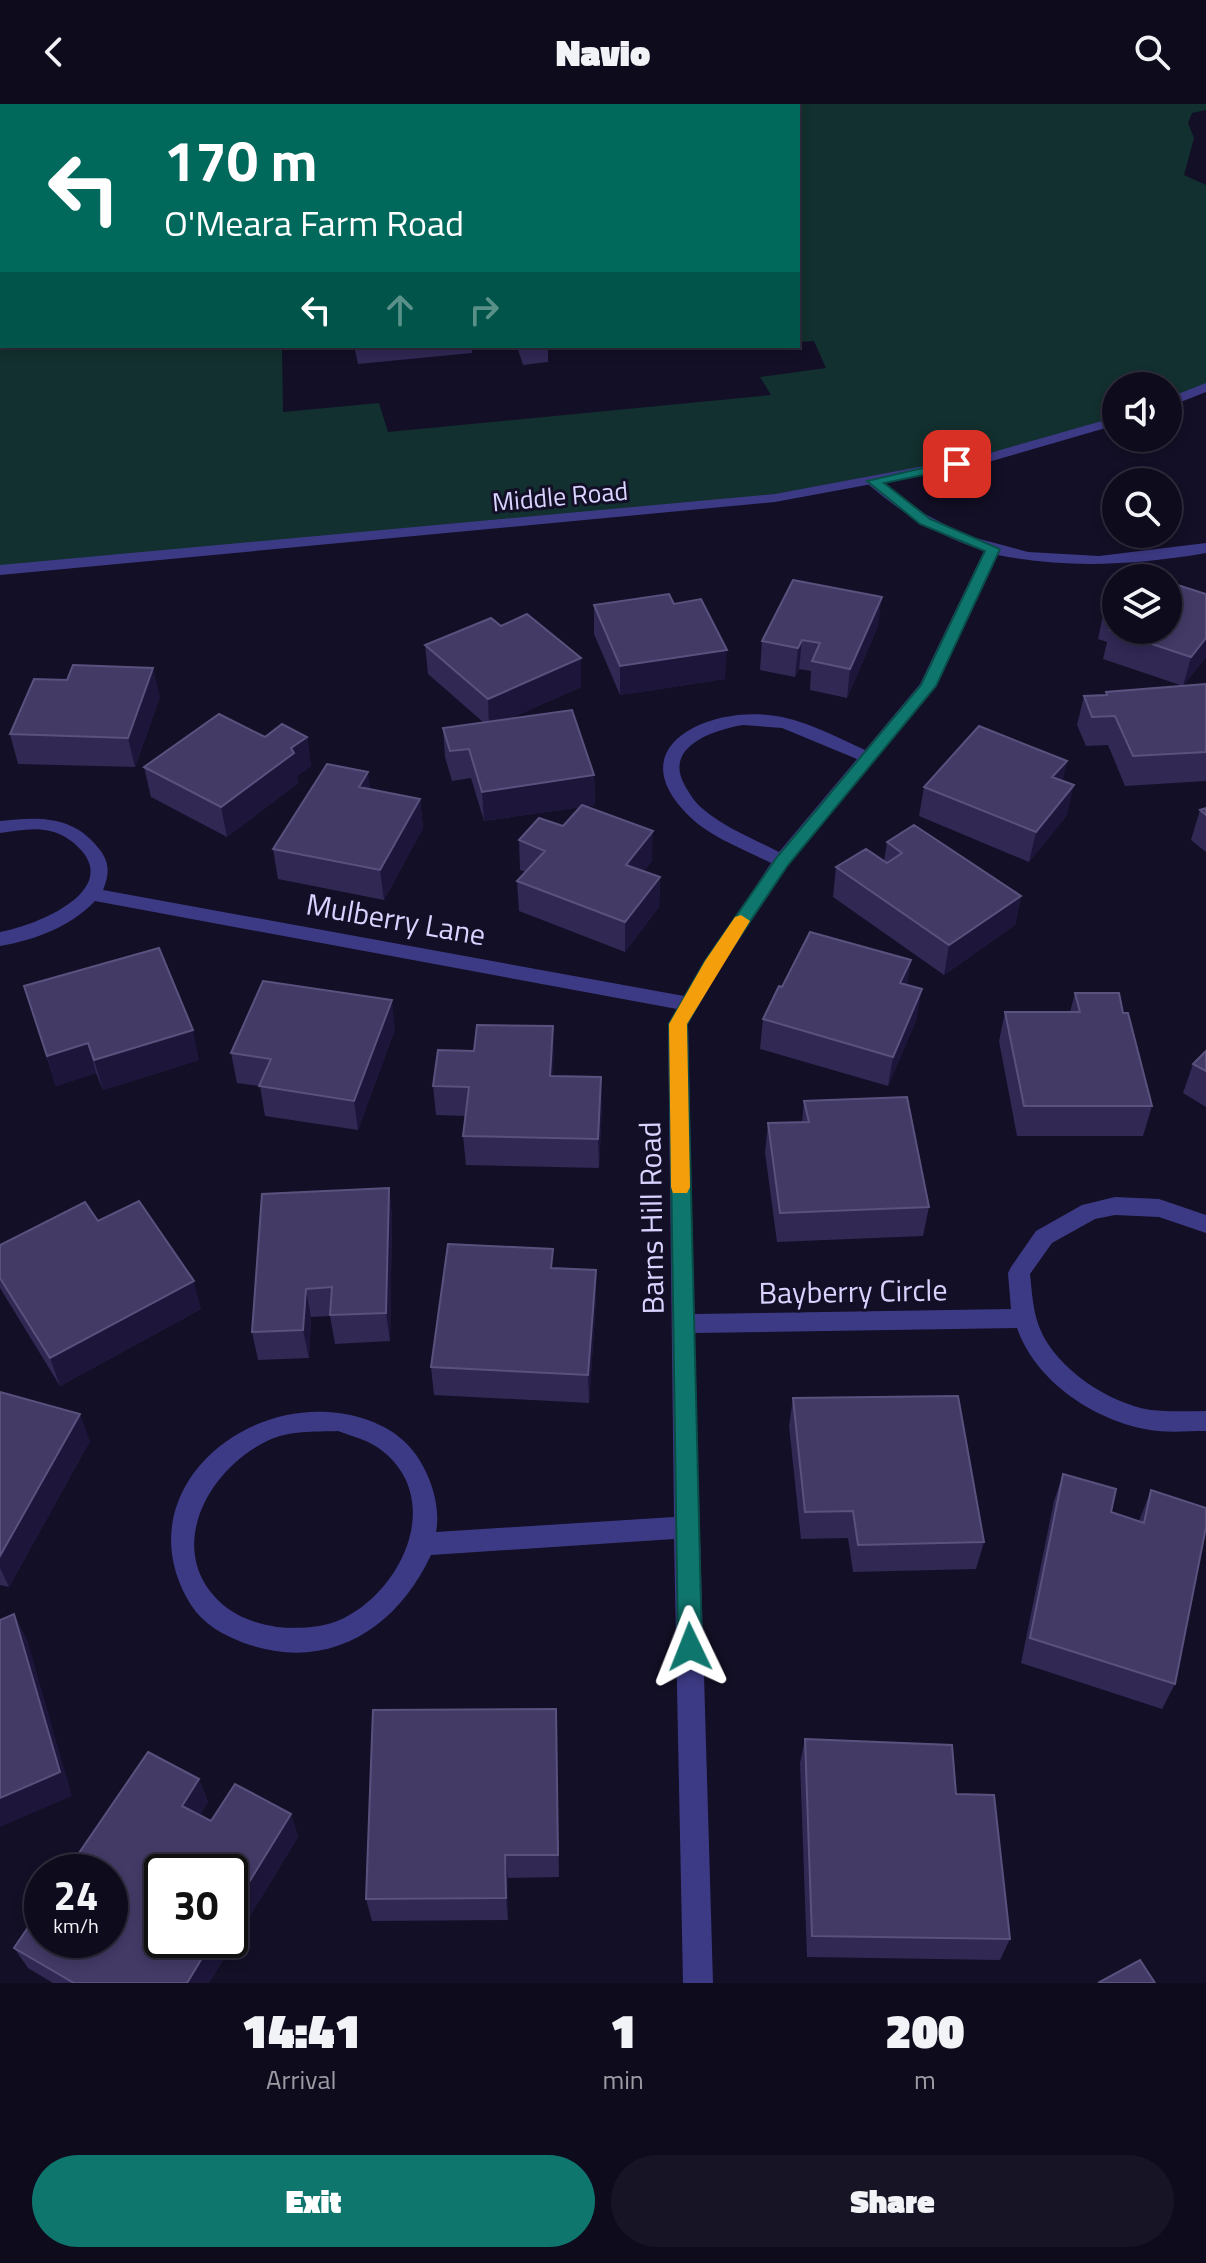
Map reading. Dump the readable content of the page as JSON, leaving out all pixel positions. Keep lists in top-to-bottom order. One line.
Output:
{"streets":{"street":["Middle Road","Mulberry Lane","Barns Hill Road","Bayberry Circle"]},"crossings":[["Mulberry Lane","Barns Hill Road"],["Barns Hill Road","Bayberry Circle"]],"page":{"header":"Navio","turn":["170 m","O'Meara Farm Road"],"speed":"24 km/h","limit":"30","eta":["14:41","Arrival","1","min","200","m"],"buttons":["Exit","Share"]}}
